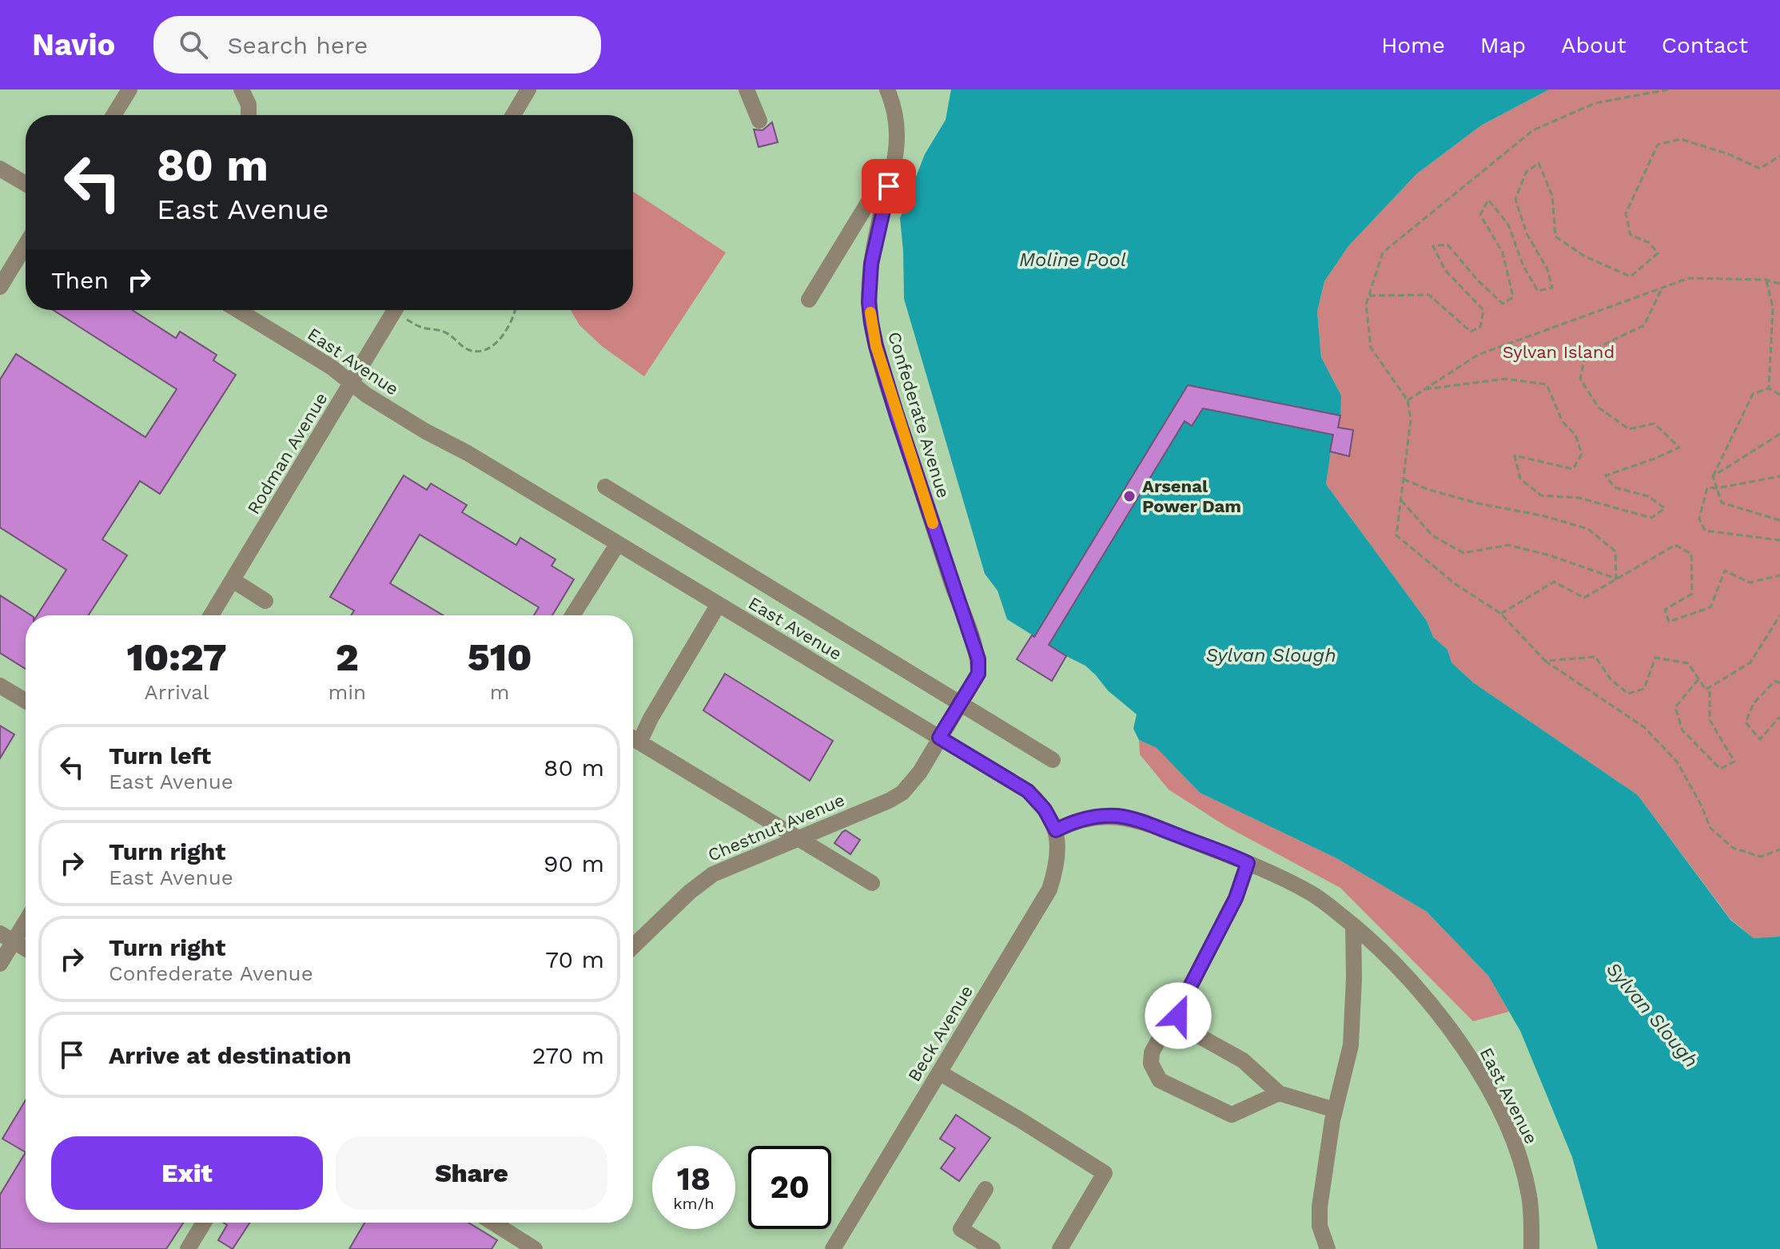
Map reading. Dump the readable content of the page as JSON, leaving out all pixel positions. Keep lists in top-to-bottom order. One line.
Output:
{"streets":{"street":["East Avenue","Confederate Avenue","Rodman Avenue","Chestnut Avenue","Beck Avenue"]},"crossings":[["East Avenue","Confederate Avenue"],["East Avenue","Rodman Avenue"],["East Avenue","Chestnut Avenue"],["East Avenue","Beck Avenue"],["Confederate Avenue","Chestnut Avenue"]],"water":["Moline Pool","Sylvan Slough"],"parks":["Sylvan Island"],"places":["Arsenal Power Dam"],"page":{"header":"Navio","search":"Search here","nav":["Home","Map","About","Contact"],"turn":["80 m","East Avenue"],"then":"Then","eta":["10:27","Arrival","2","min","510","m"],"list":[{"name":"Turn left","note":"East Avenue","value":"80 m"},{"name":"Turn right","note":"East Avenue","value":"90 m"},{"name":"Turn right","note":"Confederate Avenue","value":"70 m"},{"name":"Arrive at destination","value":"270 m"}],"buttons":["Exit","Share"],"speed":"18 km/h","limit":"20"}}
